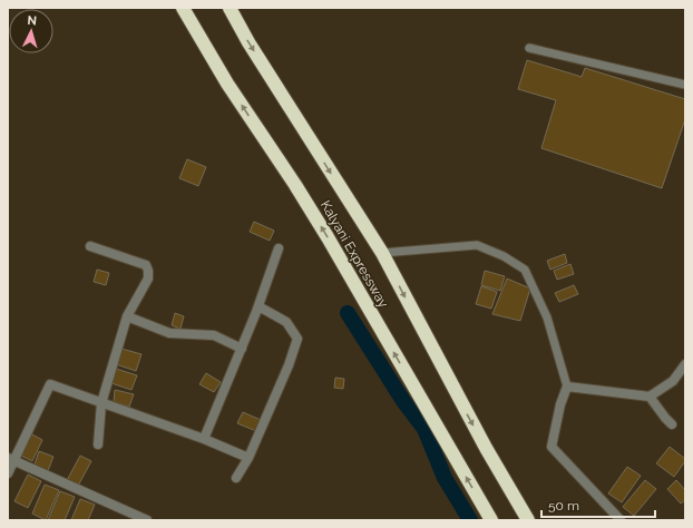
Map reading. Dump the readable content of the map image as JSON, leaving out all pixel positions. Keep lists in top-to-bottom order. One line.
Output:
{"streets":{"highway":["Kalyani Expressway"]},"scale_bar":"50 m","north":"top"}
